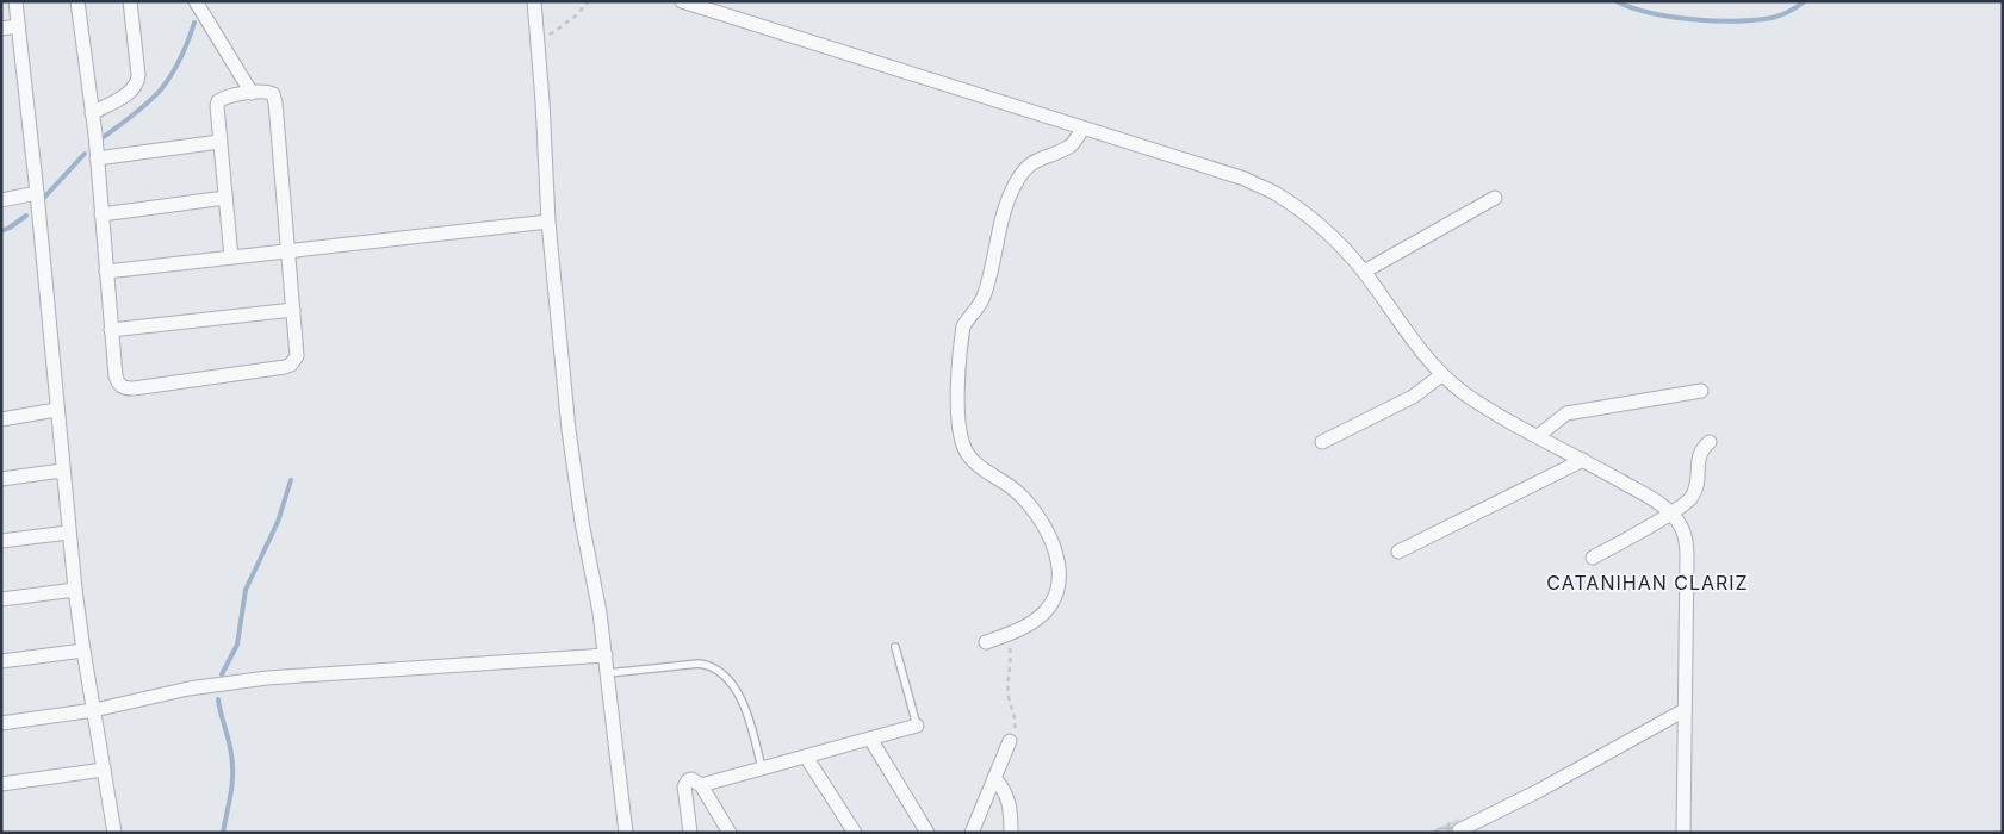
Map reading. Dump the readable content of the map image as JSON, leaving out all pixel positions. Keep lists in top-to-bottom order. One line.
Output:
{"districts":["CATANIHAN CLARIZ"]}
